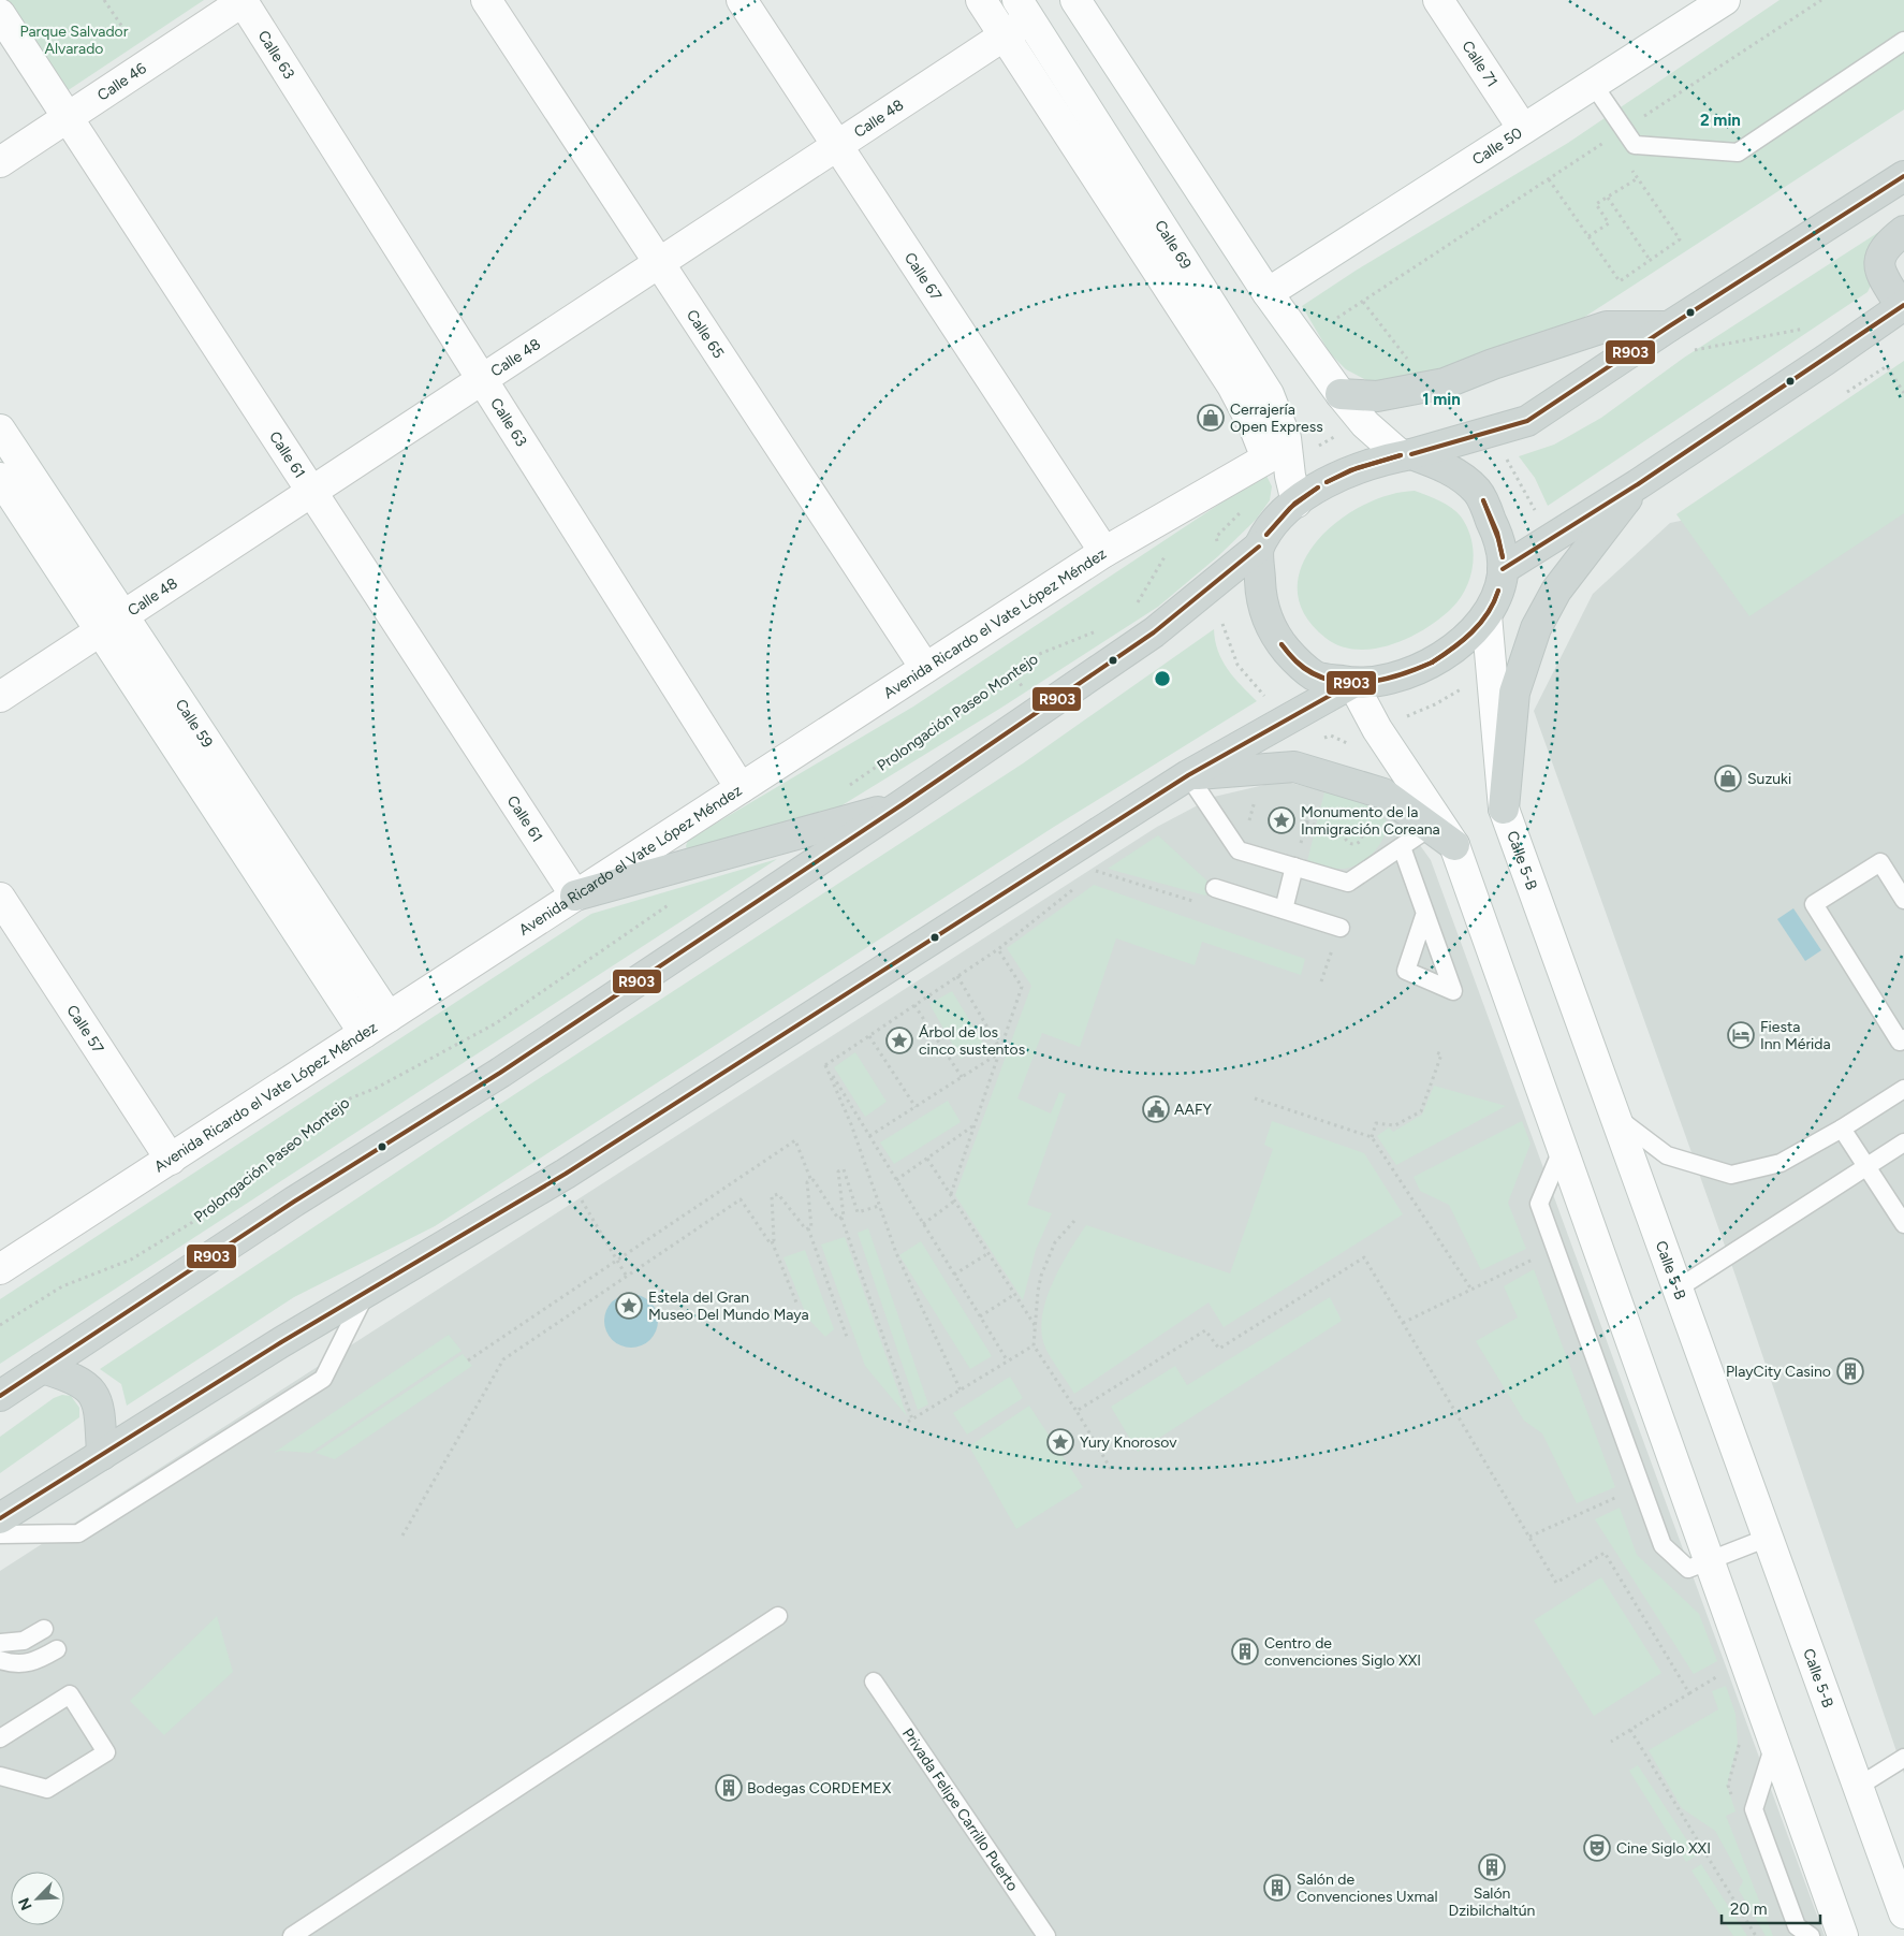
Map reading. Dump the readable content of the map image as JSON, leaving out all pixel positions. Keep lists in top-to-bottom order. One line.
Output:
{"streets":{"street":["Calle 63","Calle 71","Calle 46","Calle 48","Calle 50","Calle 69","Calle 67","Calle 65","Calle 61","Avenida Ricardo el Vate López Méndez","Calle 59","Calle 5-B","Calle 57"],"lane":["Privada Felipe Carrillo Puerto"],"path":["Prolongación Paseo Montejo"]},"crossings":[["Calle 63","Calle 46"],["Calle 63","Calle 48"],["Calle 63","Avenida Ricardo el Vate López Méndez"],["Calle 71","Calle 50"],["Calle 46","Calle 61"],["Calle 48","Calle 69"],["Calle 48","Calle 67"],["Calle 48","Calle 65"],["Calle 48","Calle 61"],["Calle 48","Calle 59"],["Calle 69","Avenida Ricardo el Vate López Méndez"],["Calle 67","Avenida Ricardo el Vate López Méndez"],["Calle 65","Avenida Ricardo el Vate López Méndez"],["Calle 61","Avenida Ricardo el Vate López Méndez"],["Avenida Ricardo el Vate López Méndez","Calle 59"],["Avenida Ricardo el Vate López Méndez","Calle 57"]],"parks":["Parque Salvador Alvarado"],"places":{"shop":["Cerrajería Open Express","Suzuki"],"place":["Monumento de la Inmigración Coreana","Árbol de los cinco sustentos","Estela del Gran Museo Del Mundo Maya","Yury Knorosov"],"hotel":["Fiesta Inn Mérida"],"public building":["AAFY"],"building":["PlayCity Casino","Centro de convenciones Siglo XXI","Bodegas CORDEMEX","Salón Dzibilchaltún","Salón de Convenciones Uxmal"],"theatre":["Cine Siglo XXI"]},"lines":["transit line R903"],"scale_bar":"20 m","north":"bottom left","rings":["2 min","1 min"]}
